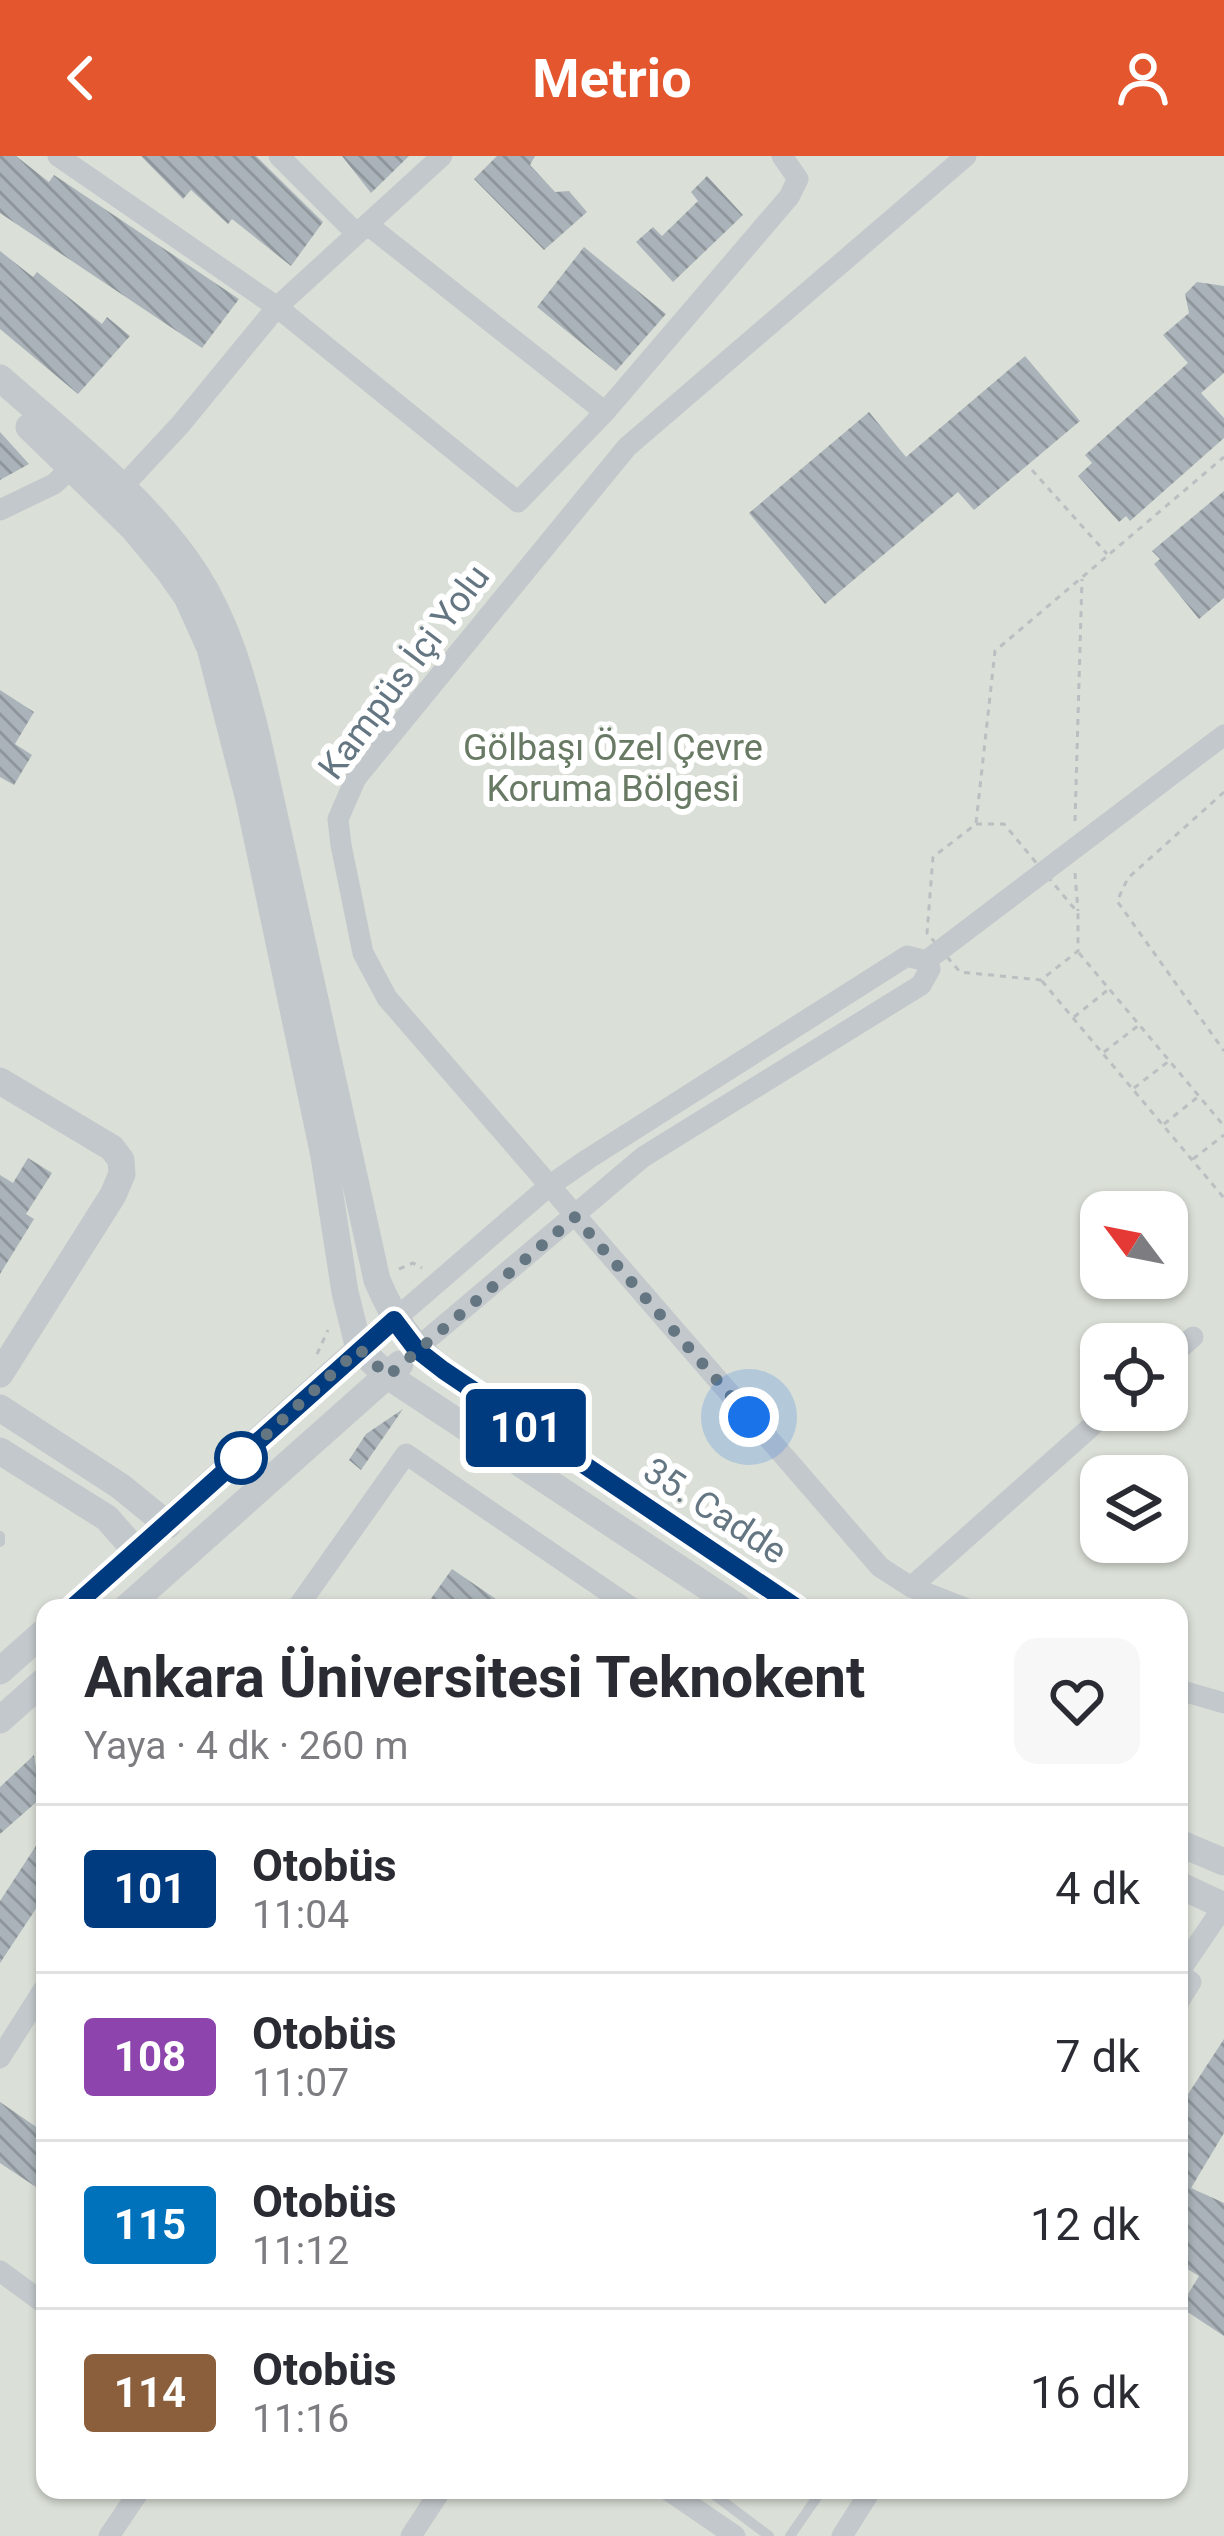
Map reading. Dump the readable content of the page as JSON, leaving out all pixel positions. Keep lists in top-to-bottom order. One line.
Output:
{"streets":{"street":["Kampüs İçi Yolu","35. Cadde"]},"parks":["Gölbaşı Özel Çevre Koruma Bölgesi"],"lines":["bus line 101"],"north":"top left","page":{"header":"Metrio","on_map":"101","heading":["Ankara Üniversitesi Teknokent","Yaya · 4 dk · 260 m"],"list":[{"mark":"101","name":"Otobüs","note":"11:04","value":"4 dk"},{"mark":"108","name":"Otobüs","note":"11:07","value":"7 dk"},{"mark":"115","name":"Otobüs","note":"11:12","value":"12 dk"},{"mark":"114","name":"Otobüs","note":"11:16","value":"16 dk"}]}}
